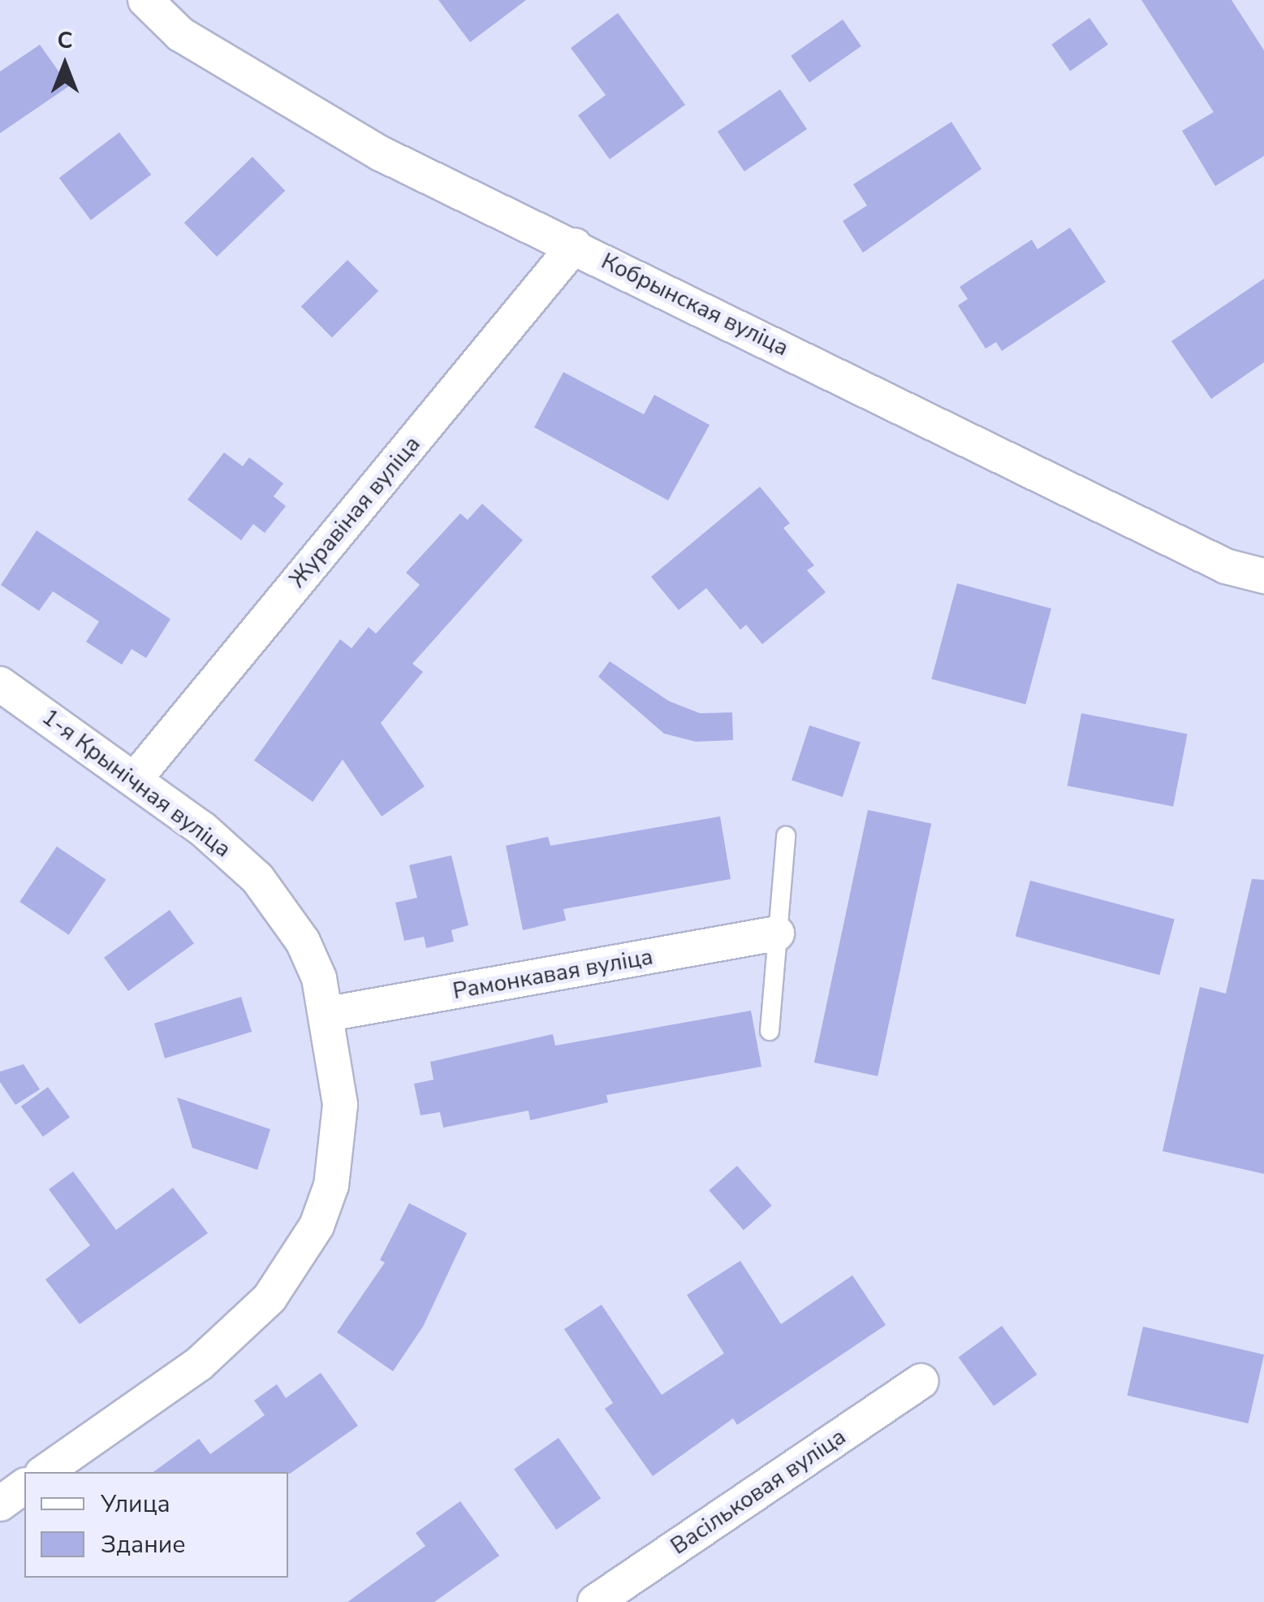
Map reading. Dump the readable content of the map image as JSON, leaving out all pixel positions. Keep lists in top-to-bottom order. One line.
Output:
{"streets":{"street":["Кобрынская вуліца","Журавіная вуліца","1-я Крынічная вуліца","Рамонкавая вуліца","Васільковая вуліца"]},"crossings":[["Кобрынская вуліца","Журавіная вуліца"],["Журавіная вуліца","1-я Крынічная вуліца"],["1-я Крынічная вуліца","Рамонкавая вуліца"]],"legend":["Улица","Здание"],"north":"top"}
